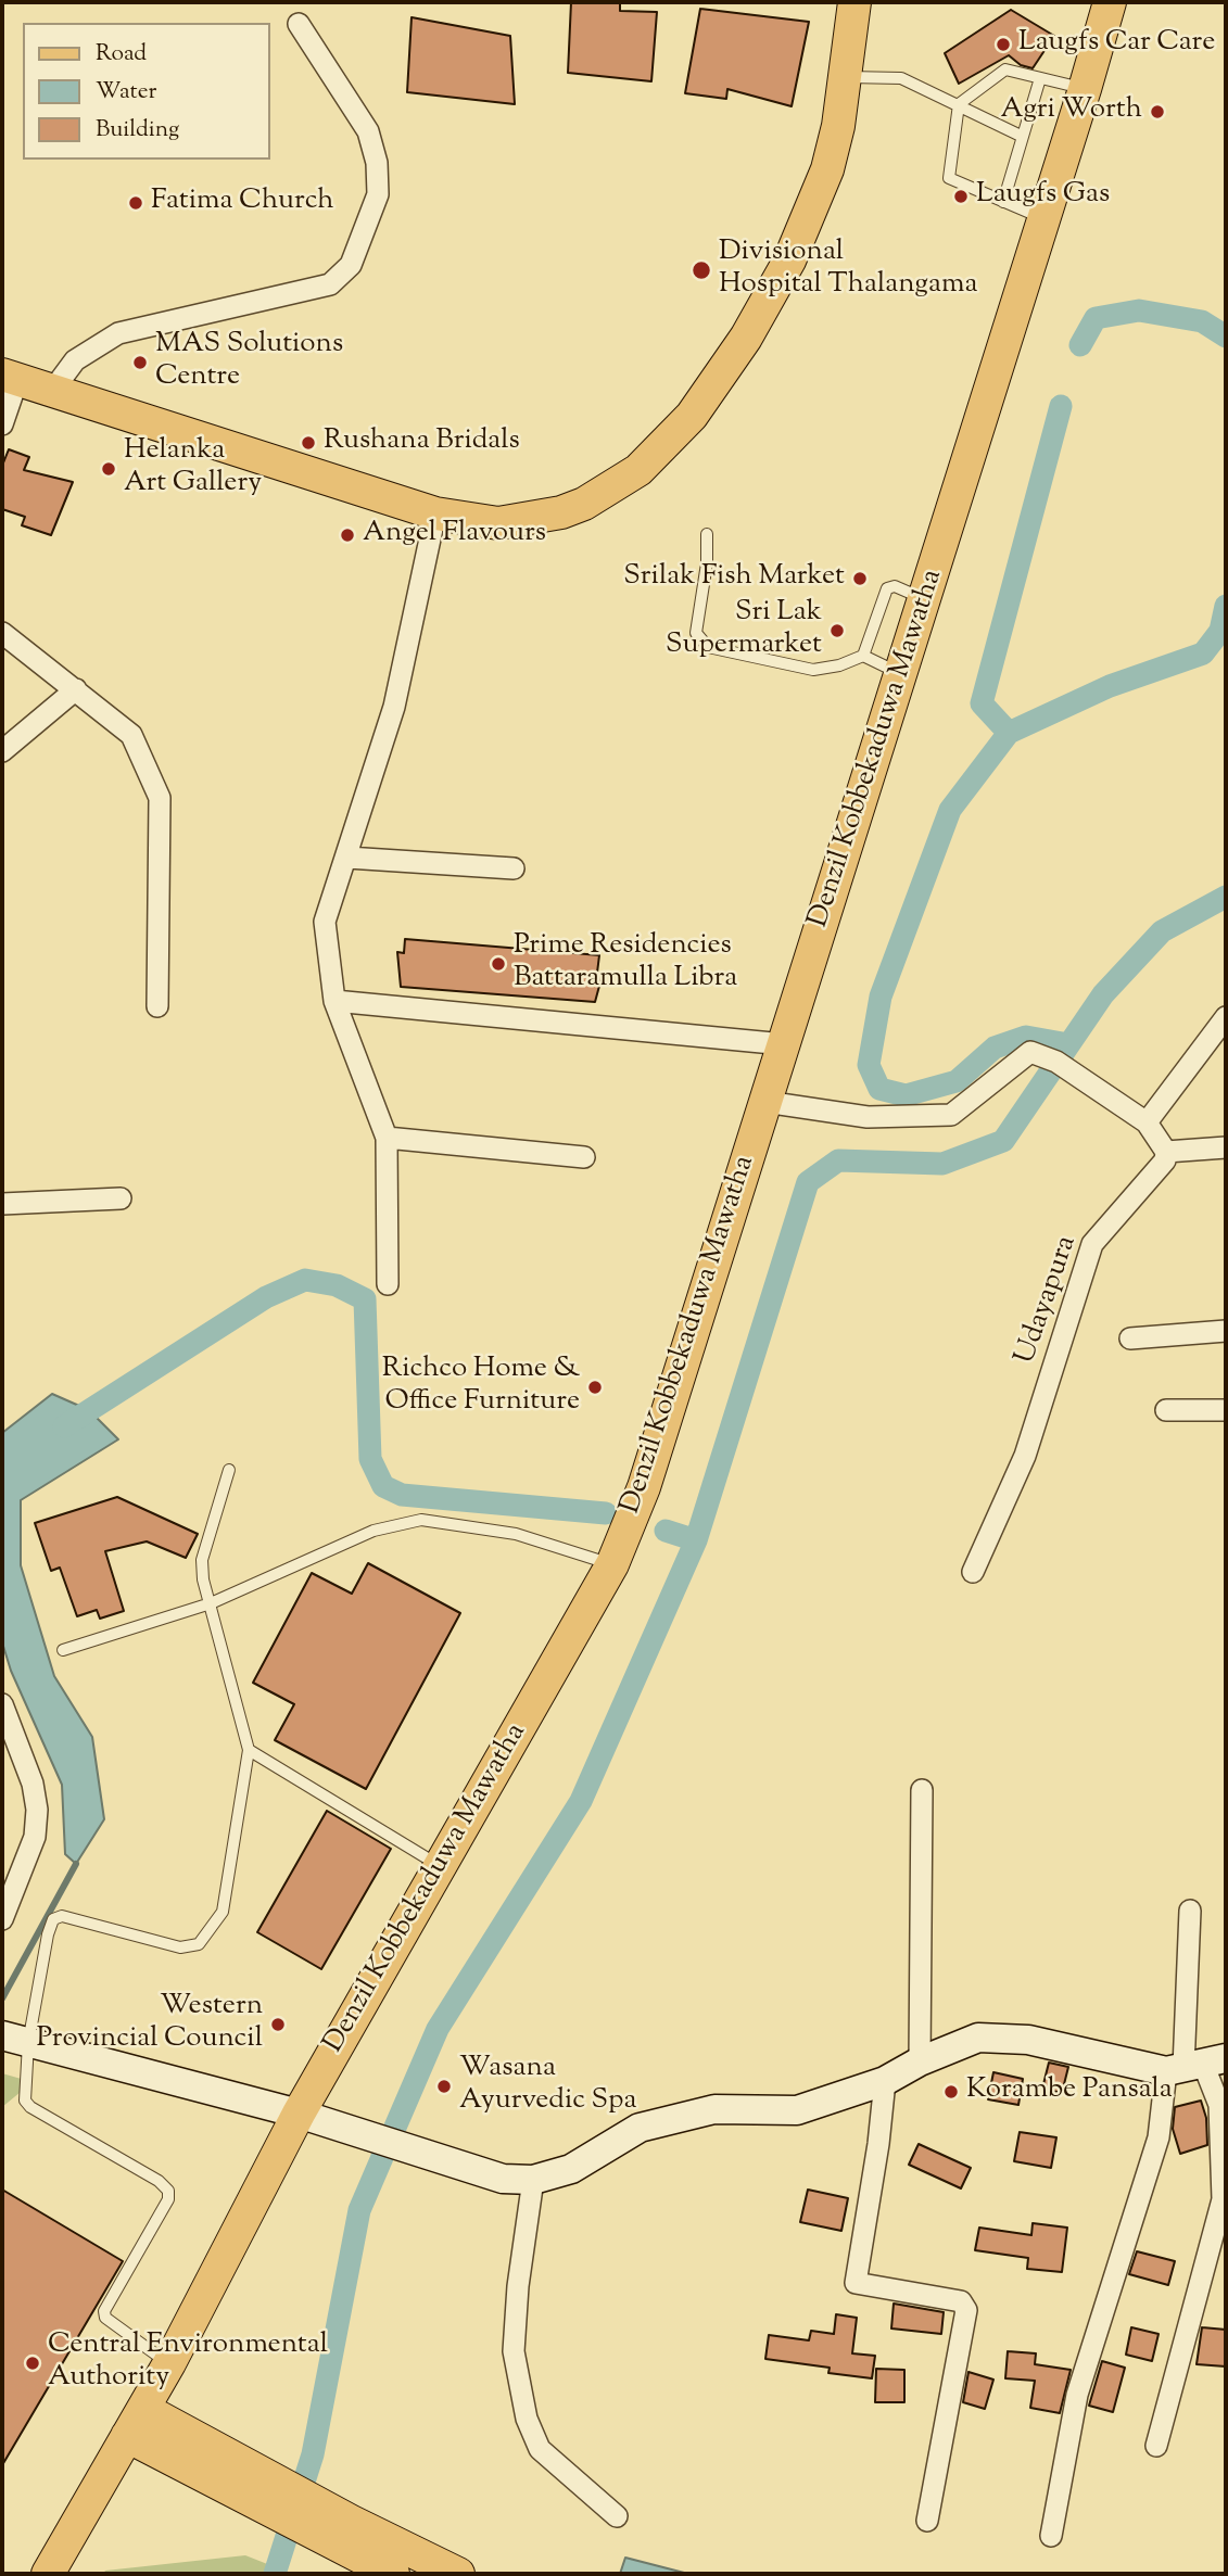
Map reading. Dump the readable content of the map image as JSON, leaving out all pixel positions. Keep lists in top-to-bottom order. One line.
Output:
{"streets":{"main road":["Denzil Kobbekaduwa Mawatha"],"street":["Udayapura"]},"places":["Laugfs Car Care","Agri Worth","Laugfs Gas","Fatima Church","Divisional Hospital Thalangama","MAS Solutions Centre","Rushana Bridals","Helanka Art Gallery","Angel Flavours","Srilak Fish Market","Sri Lak Supermarket","Prime Residencies Battaramulla Libra","Richco Home & Office Furniture","Western Provincial Council","Wasana Ayurvedic Spa","Korambe Pansala","Central Environmental Authority"],"legend":["Road","Water","Building"]}
